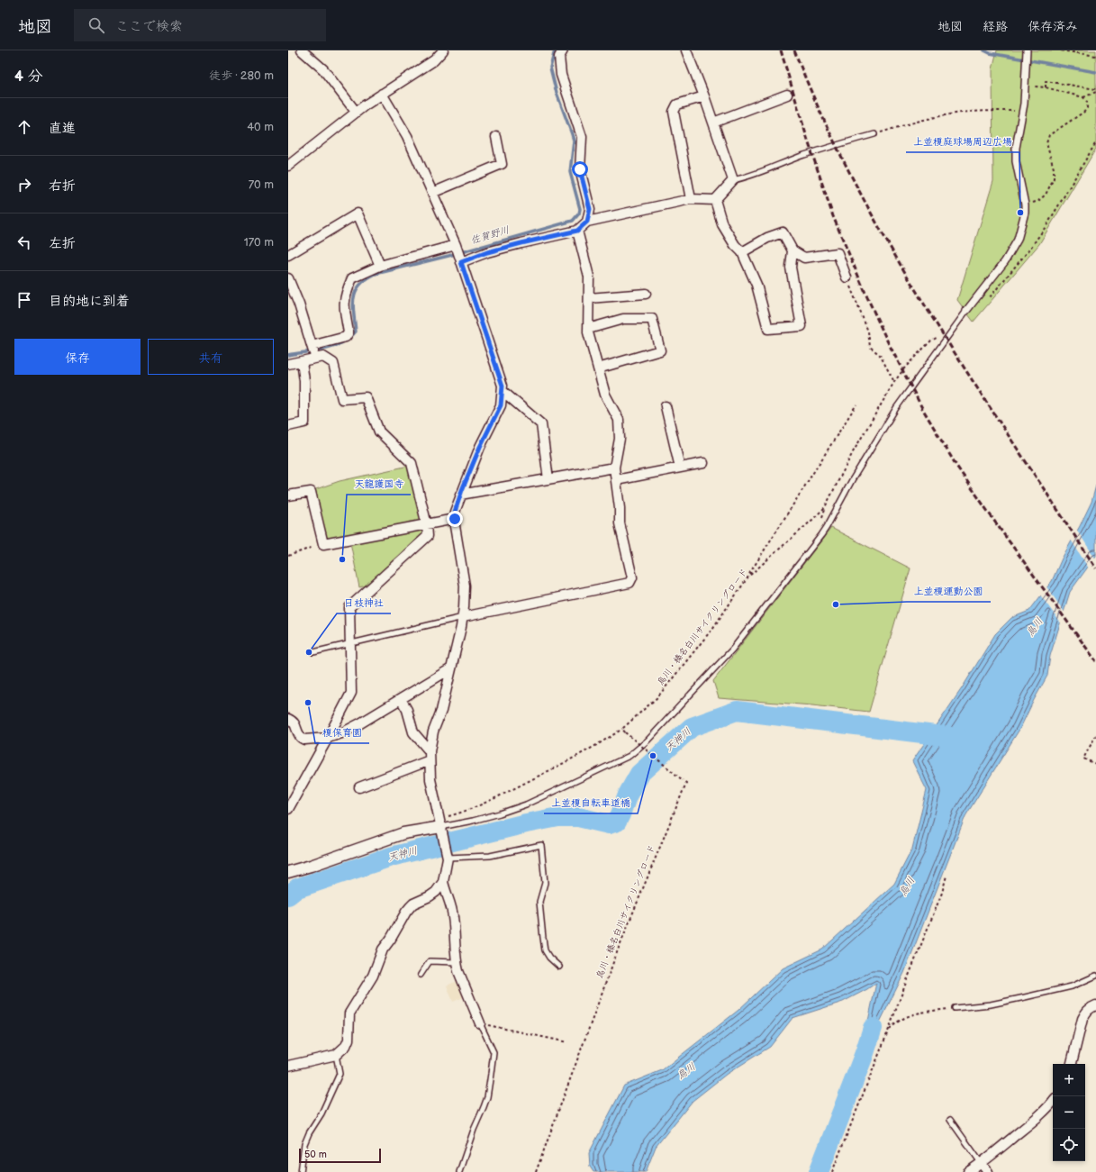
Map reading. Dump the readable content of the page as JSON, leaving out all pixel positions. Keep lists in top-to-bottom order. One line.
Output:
{"streets":{"path":["烏川・榛名白川サイクリングロード"]},"water":["佐賀野川","烏川","天神川"],"places":["上並榎庭球場周辺広場","天龍護国寺","上並榎運動公園","日枝神社","榎保育園","上並榎自転車道橋"],"scale_bar":"50 m","page":{"header":"地図","search":"ここで検索","nav":["地図","経路","保存済み"],"heading":["4 分","徒歩 · 280 m"],"list":[["直進","40 m"],["右折","70 m"],["左折","170 m"],"目的地に到着"],"buttons":["保存","共有"],"map_buttons":["+","−"],"scale":"50 m"}}
